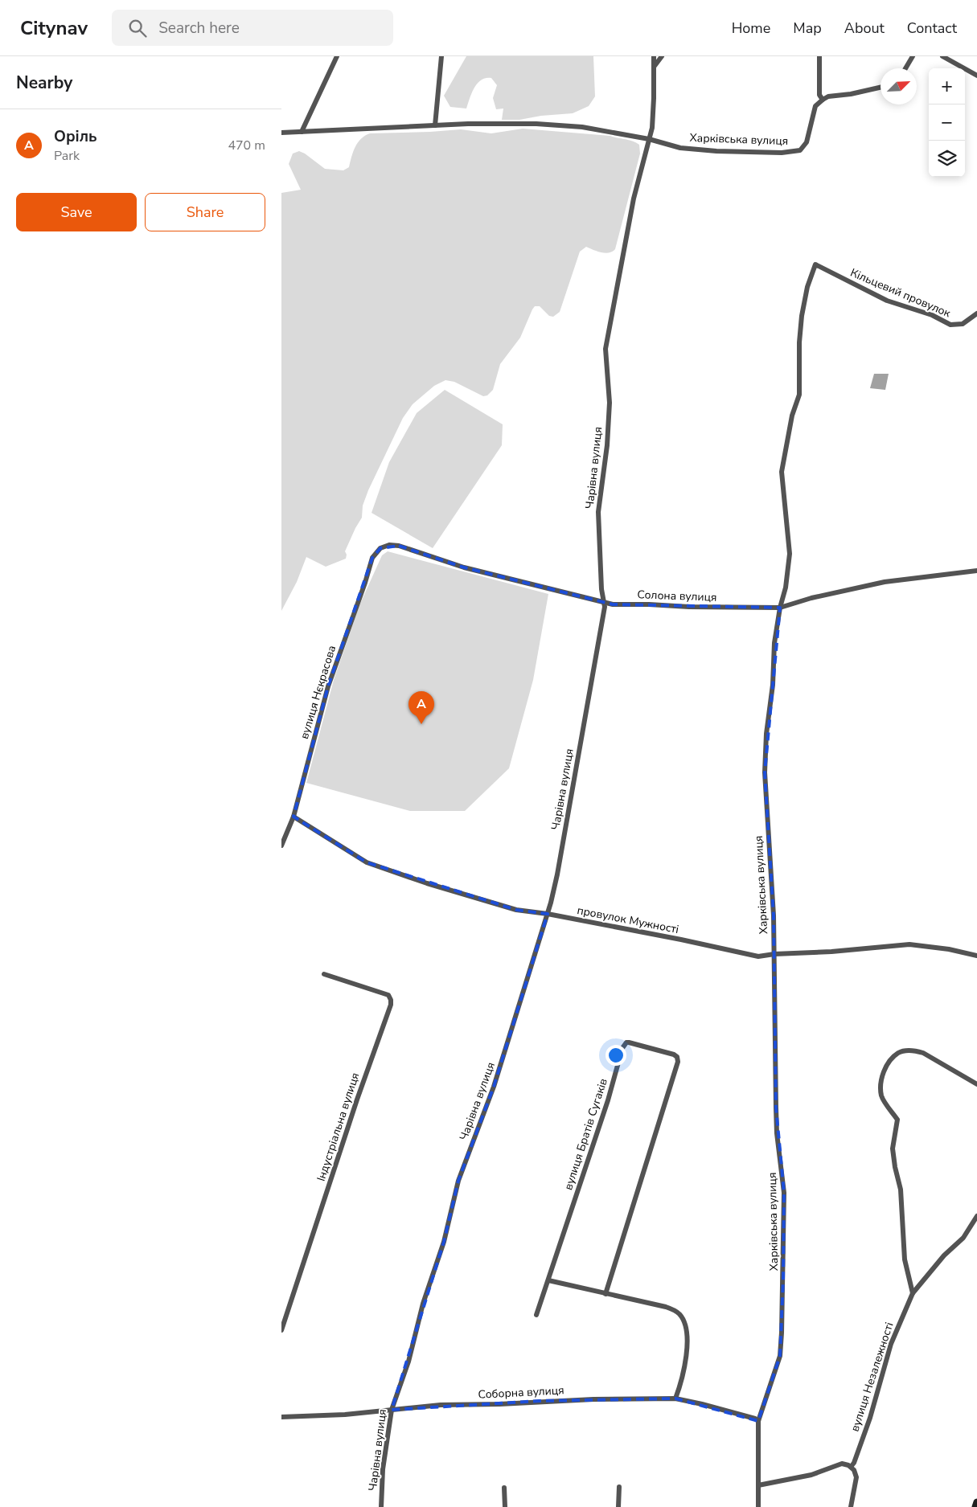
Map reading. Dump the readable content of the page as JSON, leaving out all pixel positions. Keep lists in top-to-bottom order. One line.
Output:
{"streets":{"street":["Харківська вулиця","Кільцевий провулок","Чарівна вулиця","Солона вулиця","вулиця Нєкрасова","провулок Мужності","Індустріальна вулиця","вулиця Братів Сугаків","вулиця Незалежності","Соборна вулиця"]},"crossings":[["Харківська вулиця","Кільцевий провулок"],["Харківська вулиця","Чарівна вулиця"],["Харківська вулиця","Солона вулиця"],["Харківська вулиця","провулок Мужності"],["Харківська вулиця","Соборна вулиця"],["Чарівна вулиця","Солона вулиця"],["Чарівна вулиця","провулок Мужності"],["Чарівна вулиця","Соборна вулиця"],["Солона вулиця","вулиця Нєкрасова"],["вулиця Нєкрасова","провулок Мужності"]],"north":"top right","page":{"header":"Citynav","search":"Search here","nav":["Home","Map","About","Contact"],"heading":"Nearby","map_buttons":["+","−"],"list":[{"mark":"A","name":"Оріль","note":"Park","value":"470 m"}],"buttons":["Save","Share"],"pins":"A"}}
